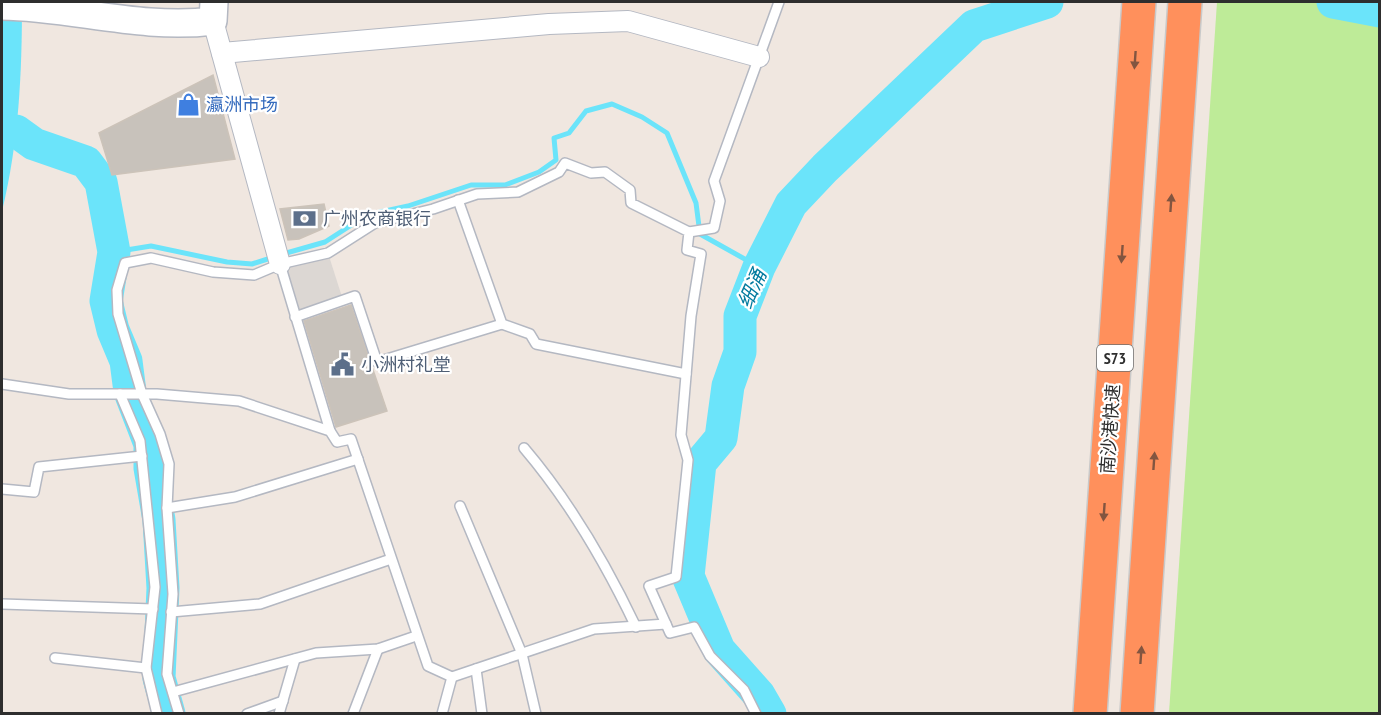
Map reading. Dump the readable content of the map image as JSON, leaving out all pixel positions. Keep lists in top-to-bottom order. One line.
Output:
{"streets":{"highway":["S73","南沙港快速"]},"water":["细涌"],"places":{"shop":["瀛洲市场"],"bank":["广州农商银行"],"public building":["小洲村礼堂"]}}
